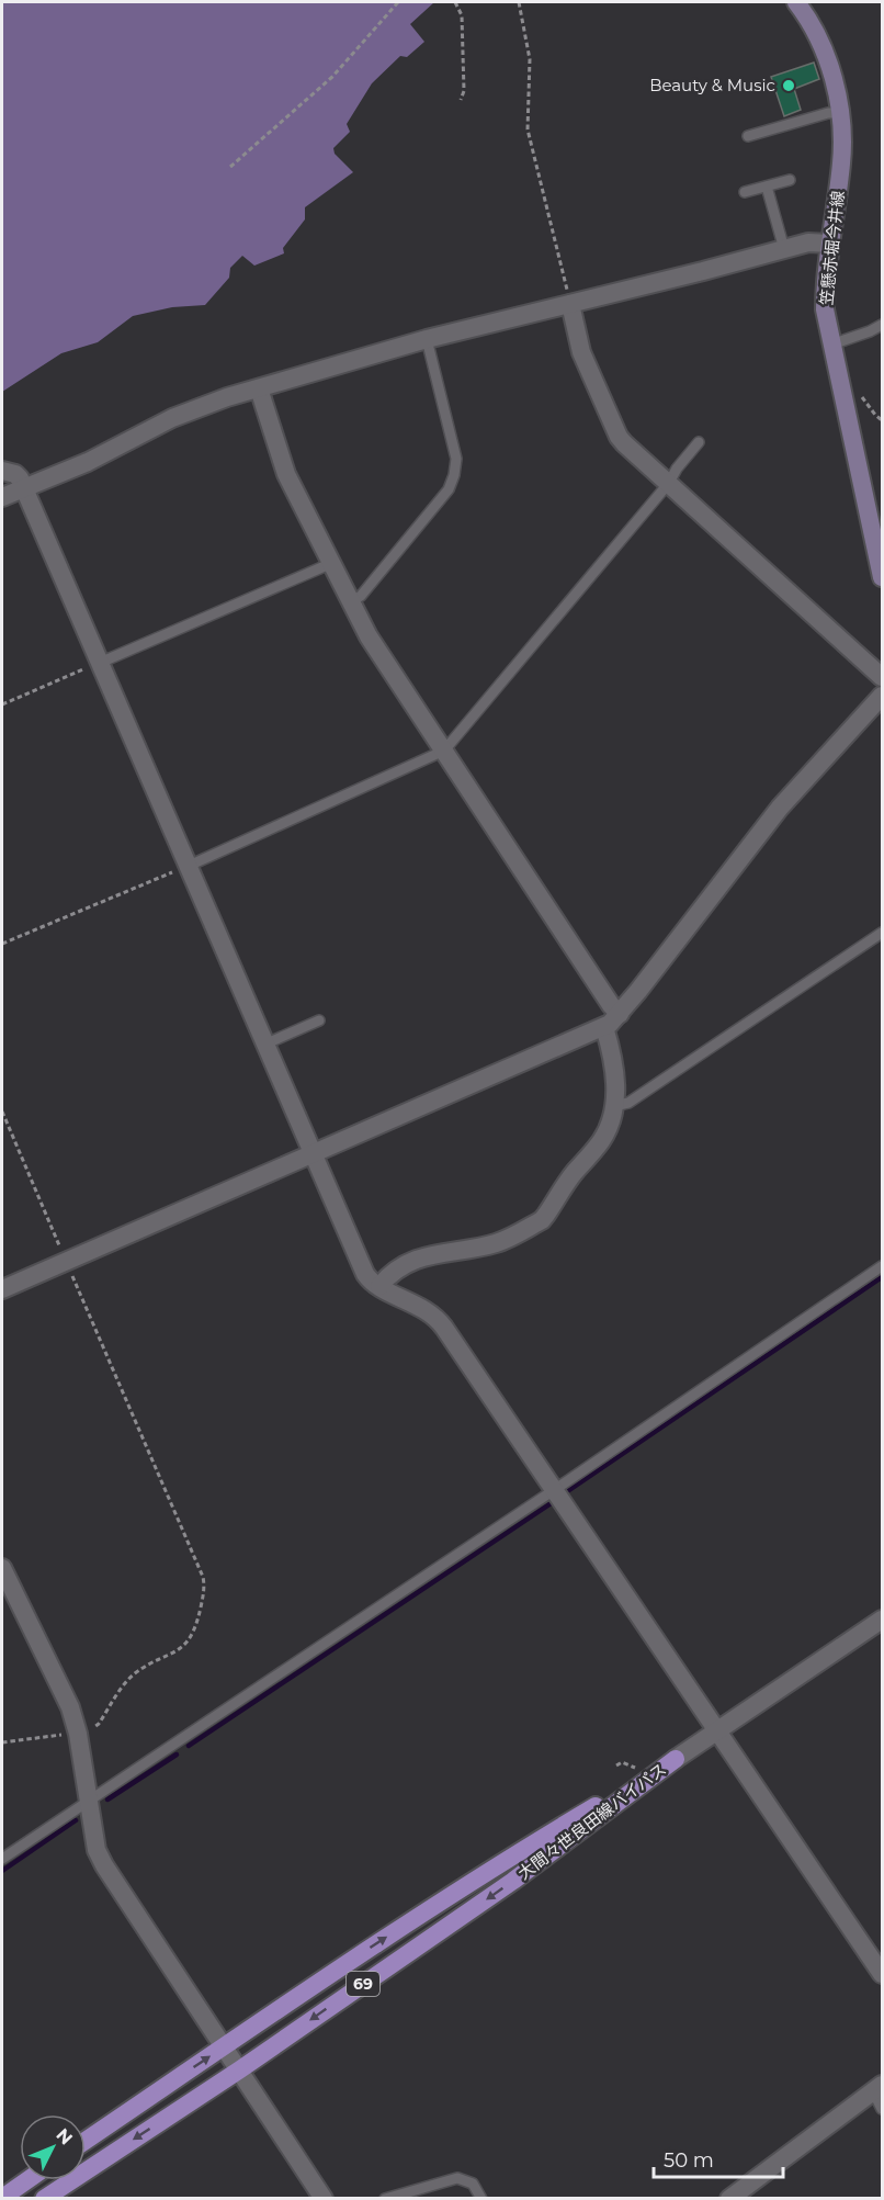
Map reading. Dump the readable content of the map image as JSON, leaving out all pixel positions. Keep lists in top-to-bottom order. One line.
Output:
{"streets":{"main road":["笠懸赤堀今井線","大間々世良田線バイパス","69"]},"places":["Beauty & Music"],"scale_bar":"50 m","north":"top right"}
